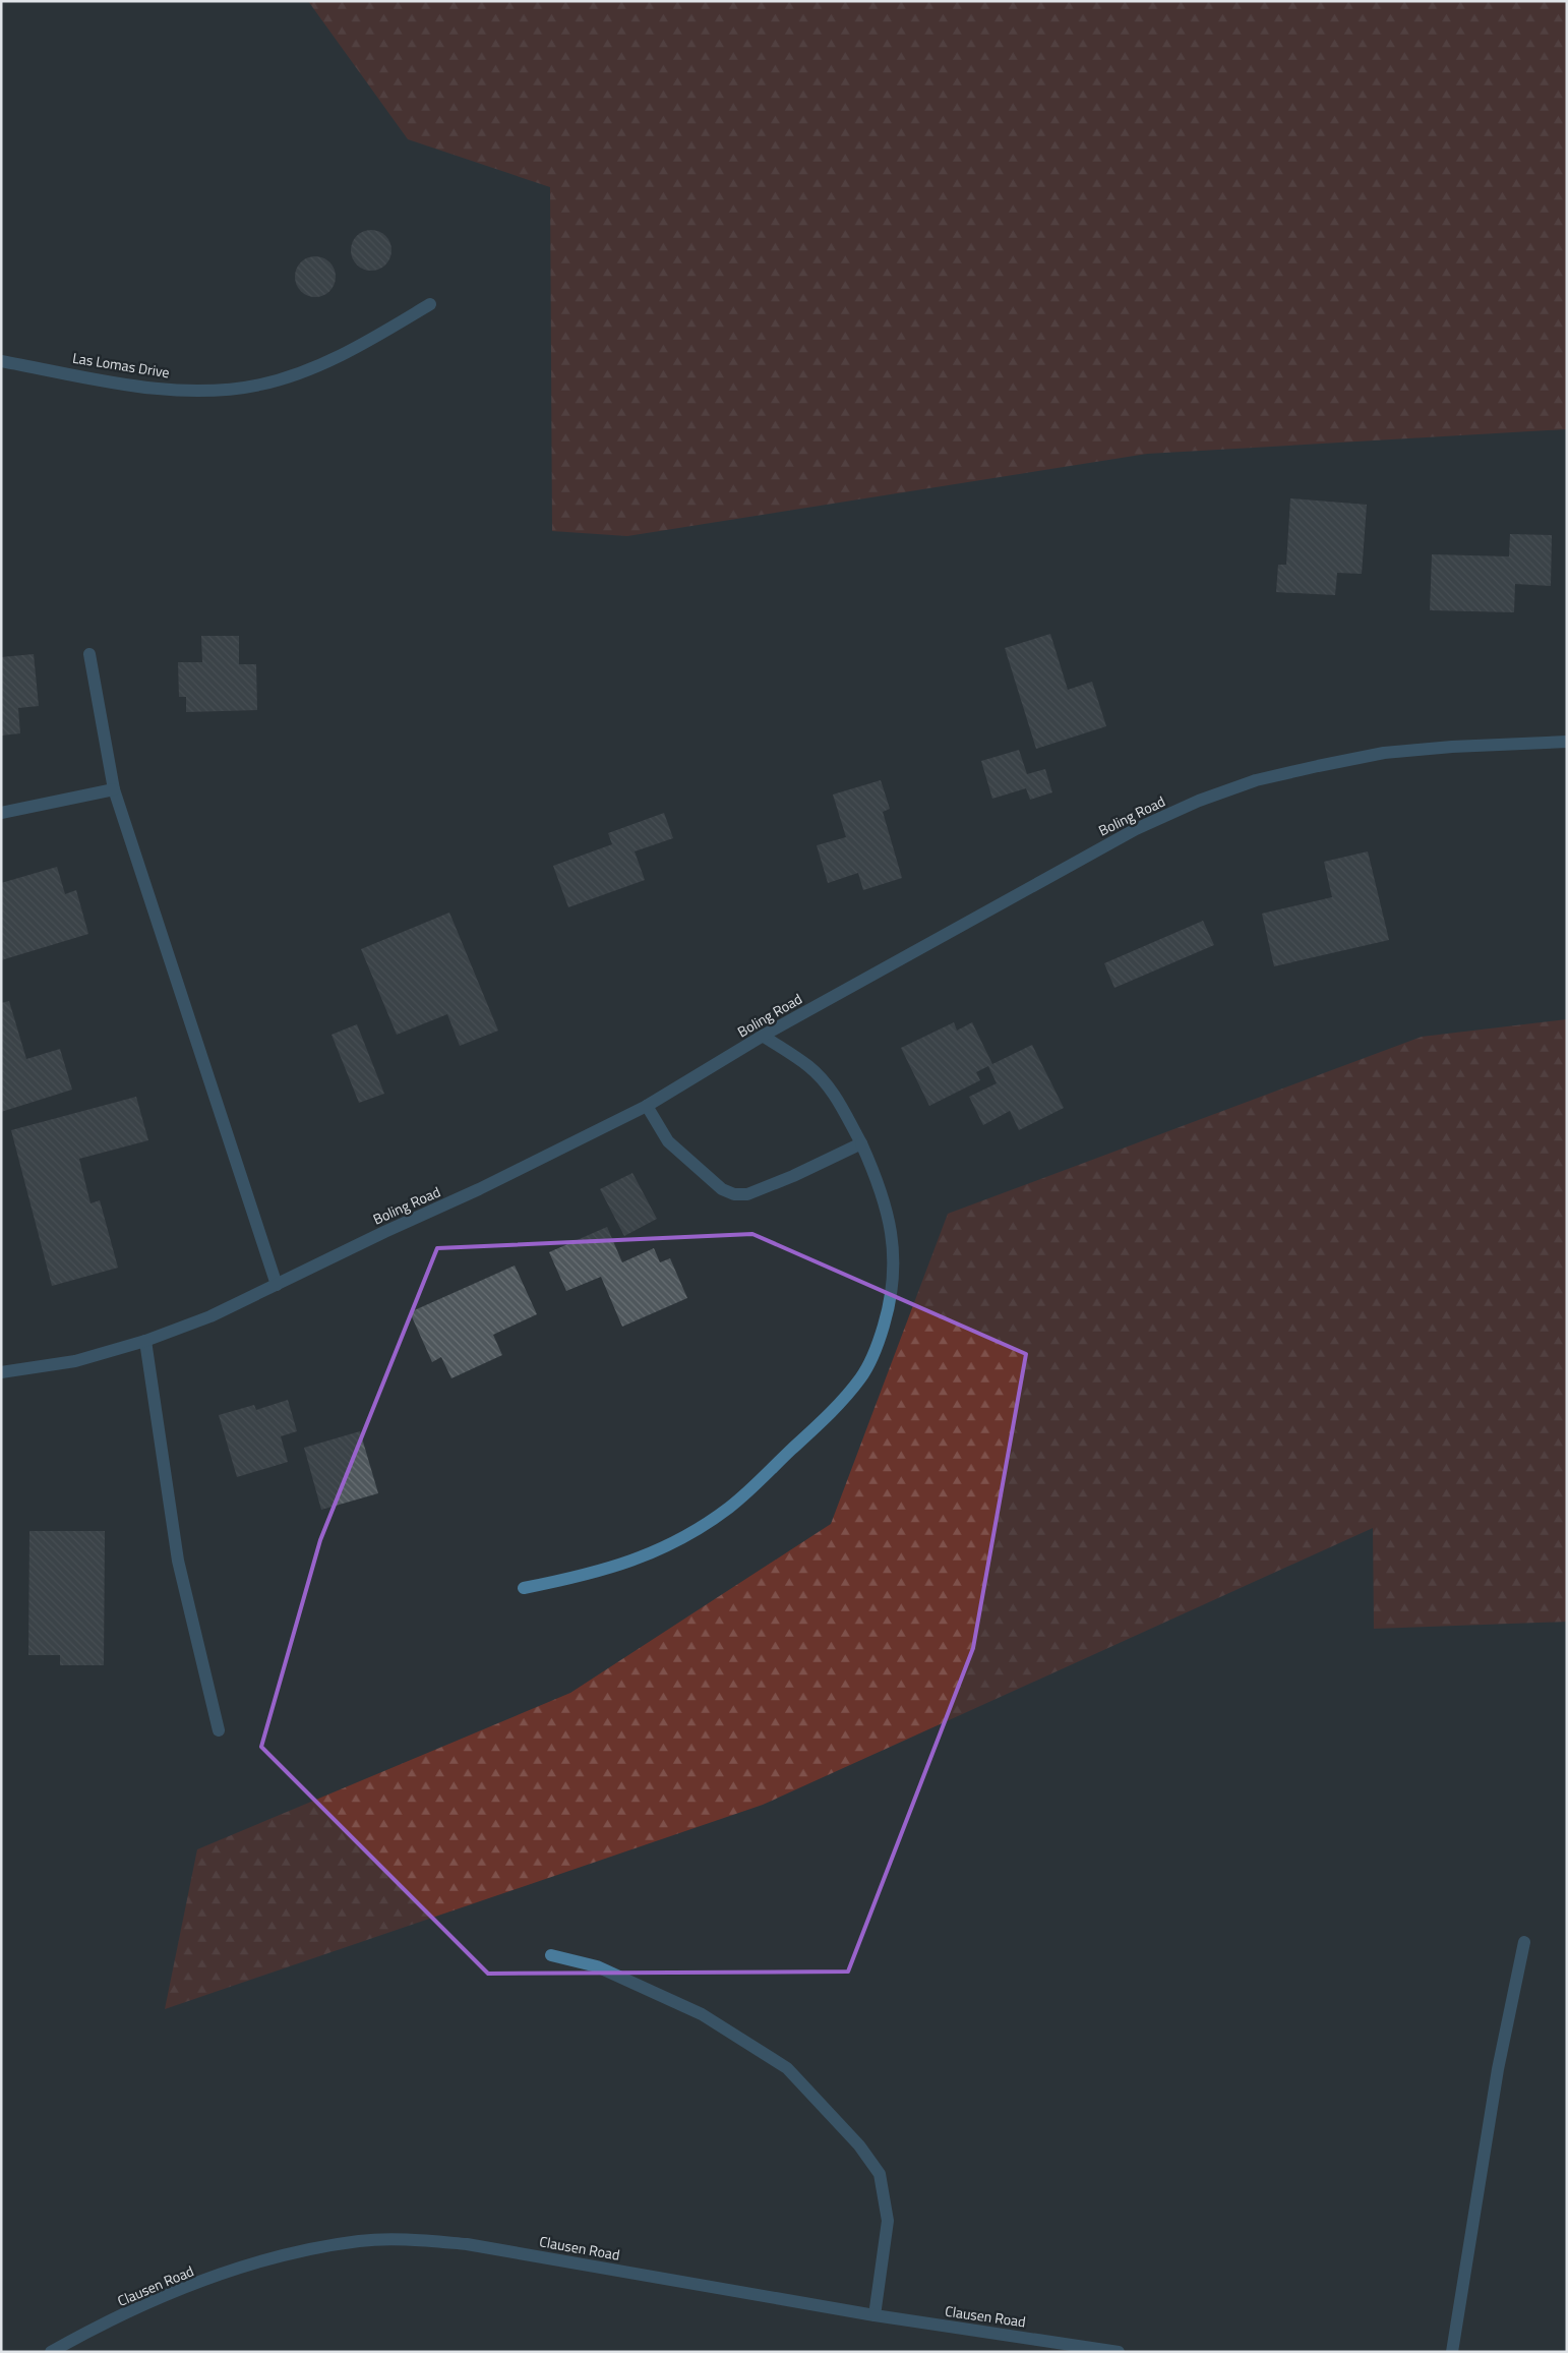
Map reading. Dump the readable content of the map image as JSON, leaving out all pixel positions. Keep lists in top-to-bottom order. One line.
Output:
{"streets":{"street":["Las Lomas Drive","Boling Road","Clausen Road"]}}
